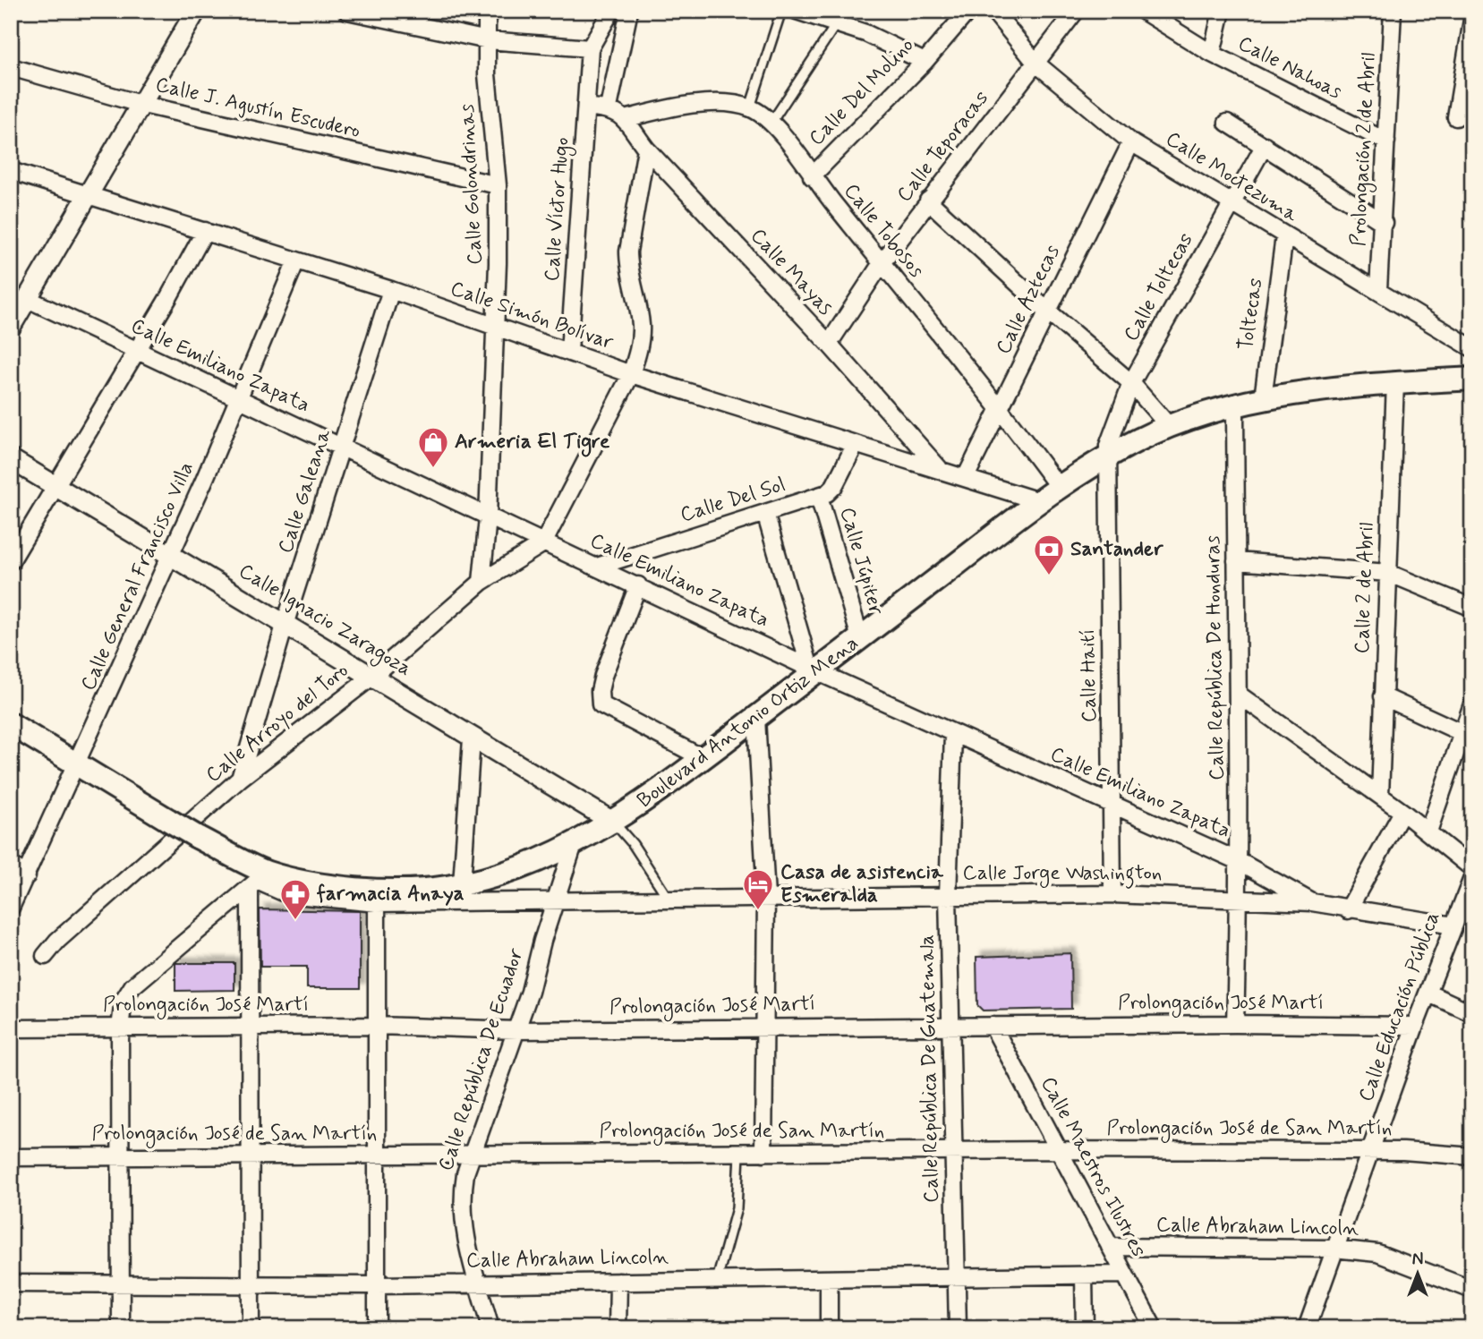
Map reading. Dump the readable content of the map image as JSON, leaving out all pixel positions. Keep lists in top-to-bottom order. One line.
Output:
{"streets":{"main road":["Boulevard Antonio Ortiz Mena"],"street":["Calle Nahoas","Calle Del Molino","Calle J. Agustín Escudero","Calle Teporacas","Prolongación 2 de Abril","Calle Moctezuma","Calle Golondrinas","Calle Víctor Hugo","Calle Tobosos","Calle Mayas","Calle Toltecas","Calle Aztecas","Toltecas","Calle Simón Bolívar","Calle Emiliano Zapata","Calle Galeana","Calle Del Sol","Calle Júpiter","Calle General Francisco Villa","Calle 2 de Abril","Calle Ignacio Zaragoza","Calle República De Honduras","Calle Haití","Calle Arroyo del Toro","Calle Jorge Washington","Prolongación José Martí","Calle Educación Pública","Calle República De Ecuador","Calle República De Guatemala","Prolongación José de San Martín","Calle Maestros Ilustres","Calle Abraham Lincoln"]},"crossings":[["Calle Nahoas","Prolongación 2 de Abril"],["Calle Del Molino","Calle Tobosos"],["Calle J. Agustín Escudero","Calle Golondrinas"],["Calle Teporacas","Calle Moctezuma"],["Calle Teporacas","Calle Tobosos"],["Calle Teporacas","Calle Mayas"],["Prolongación 2 de Abril","Calle Moctezuma"],["Calle Moctezuma","Calle Toltecas"],["Calle Moctezuma","Calle Aztecas"],["Calle Moctezuma","Toltecas"],["Calle Golondrinas","Calle Simón Bolívar"],["Calle Golondrinas","Calle Emiliano Zapata"],["Calle Golondrinas","Calle Arroyo del Toro"],["Calle Víctor Hugo","Calle Simón Bolívar"],["Calle Tobosos","Calle Mayas"],["Calle Tobosos","Calle Aztecas"],["Calle Tobosos","Boulevard Antonio Ortiz Mena"],["Calle Mayas","Calle Simón Bolívar"],["Calle Toltecas","Calle Haití"],["Calle Toltecas","Boulevard Antonio Ortiz Mena"],["Calle Aztecas","Calle Simón Bolívar"],["Toltecas","Boulevard Antonio Ortiz Mena"],["Calle Simón Bolívar","Calle Galeana"],["Calle Simón Bolívar","Calle Del Sol"],["Calle Simón Bolívar","Calle General Francisco Villa"],["Calle Simón Bolívar","Boulevard Antonio Ortiz Mena"],["Calle Emiliano Zapata","Calle Galeana"],["Calle Emiliano Zapata","Calle Del Sol"],["Calle Emiliano Zapata","Calle General Francisco Villa"],["Calle Emiliano Zapata","Calle República De Honduras"],["Calle Emiliano Zapata","Calle Haití"],["Calle Emiliano Zapata","Boulevard Antonio Ortiz Mena"],["Calle Emiliano Zapata","Calle Arroyo del Toro"],["Calle Emiliano Zapata","Calle Jorge Washington"],["Calle Emiliano Zapata","Calle República De Guatemala"],["Calle Galeana","Calle Ignacio Zaragoza"],["Calle Galeana","Calle Arroyo del Toro"],["Calle Del Sol","Calle Júpiter"],["Calle Júpiter","Boulevard Antonio Ortiz Mena"],["Calle General Francisco Villa","Calle Ignacio Zaragoza"],["Calle General Francisco Villa","Boulevard Antonio Ortiz Mena"],["Calle 2 de Abril","Boulevard Antonio Ortiz Mena"],["Calle Ignacio Zaragoza","Boulevard Antonio Ortiz Mena"],["Calle Ignacio Zaragoza","Calle Arroyo del Toro"],["Calle República De Honduras","Boulevard Antonio Ortiz Mena"],["Calle República De Honduras","Calle Jorge Washington"],["Calle República De Honduras","Prolongación José Martí"],["Calle Haití","Boulevard Antonio Ortiz Mena"],["Calle Haití","Calle Jorge Washington"],["Boulevard Antonio Ortiz Mena","Calle Jorge Washington"],["Boulevard Antonio Ortiz Mena","Calle República De Ecuador"],["Calle Jorge Washington","Calle Educación Pública"],["Calle Jorge Washington","Calle República De Ecuador"],["Calle Jorge Washington","Calle República De Guatemala"],["Prolongación José Martí","Calle Educación Pública"],["Prolongación José Martí","Calle República De Ecuador"],["Prolongación José Martí","Calle República De Guatemala"],["Prolongación José Martí","Calle Maestros Ilustres"],["Calle Educación Pública","Prolongación José de San Martín"],["Calle Educación Pública","Calle Abraham Lincoln"],["Calle República De Ecuador","Prolongación José de San Martín"],["Calle República De Ecuador","Calle Abraham Lincoln"],["Calle República De Guatemala","Prolongación José de San Martín"],["Calle República De Guatemala","Calle Abraham Lincoln"],["Prolongación José de San Martín","Calle Maestros Ilustres"],["Calle Maestros Ilustres","Calle Abraham Lincoln"]],"places":{"shop":["Armeria El Tigre"],"bank":["Santander"],"hotel":["Casa de asistencia Esmeralda"],"pharmacy":["farmacia Anaya"]},"north":"top"}
